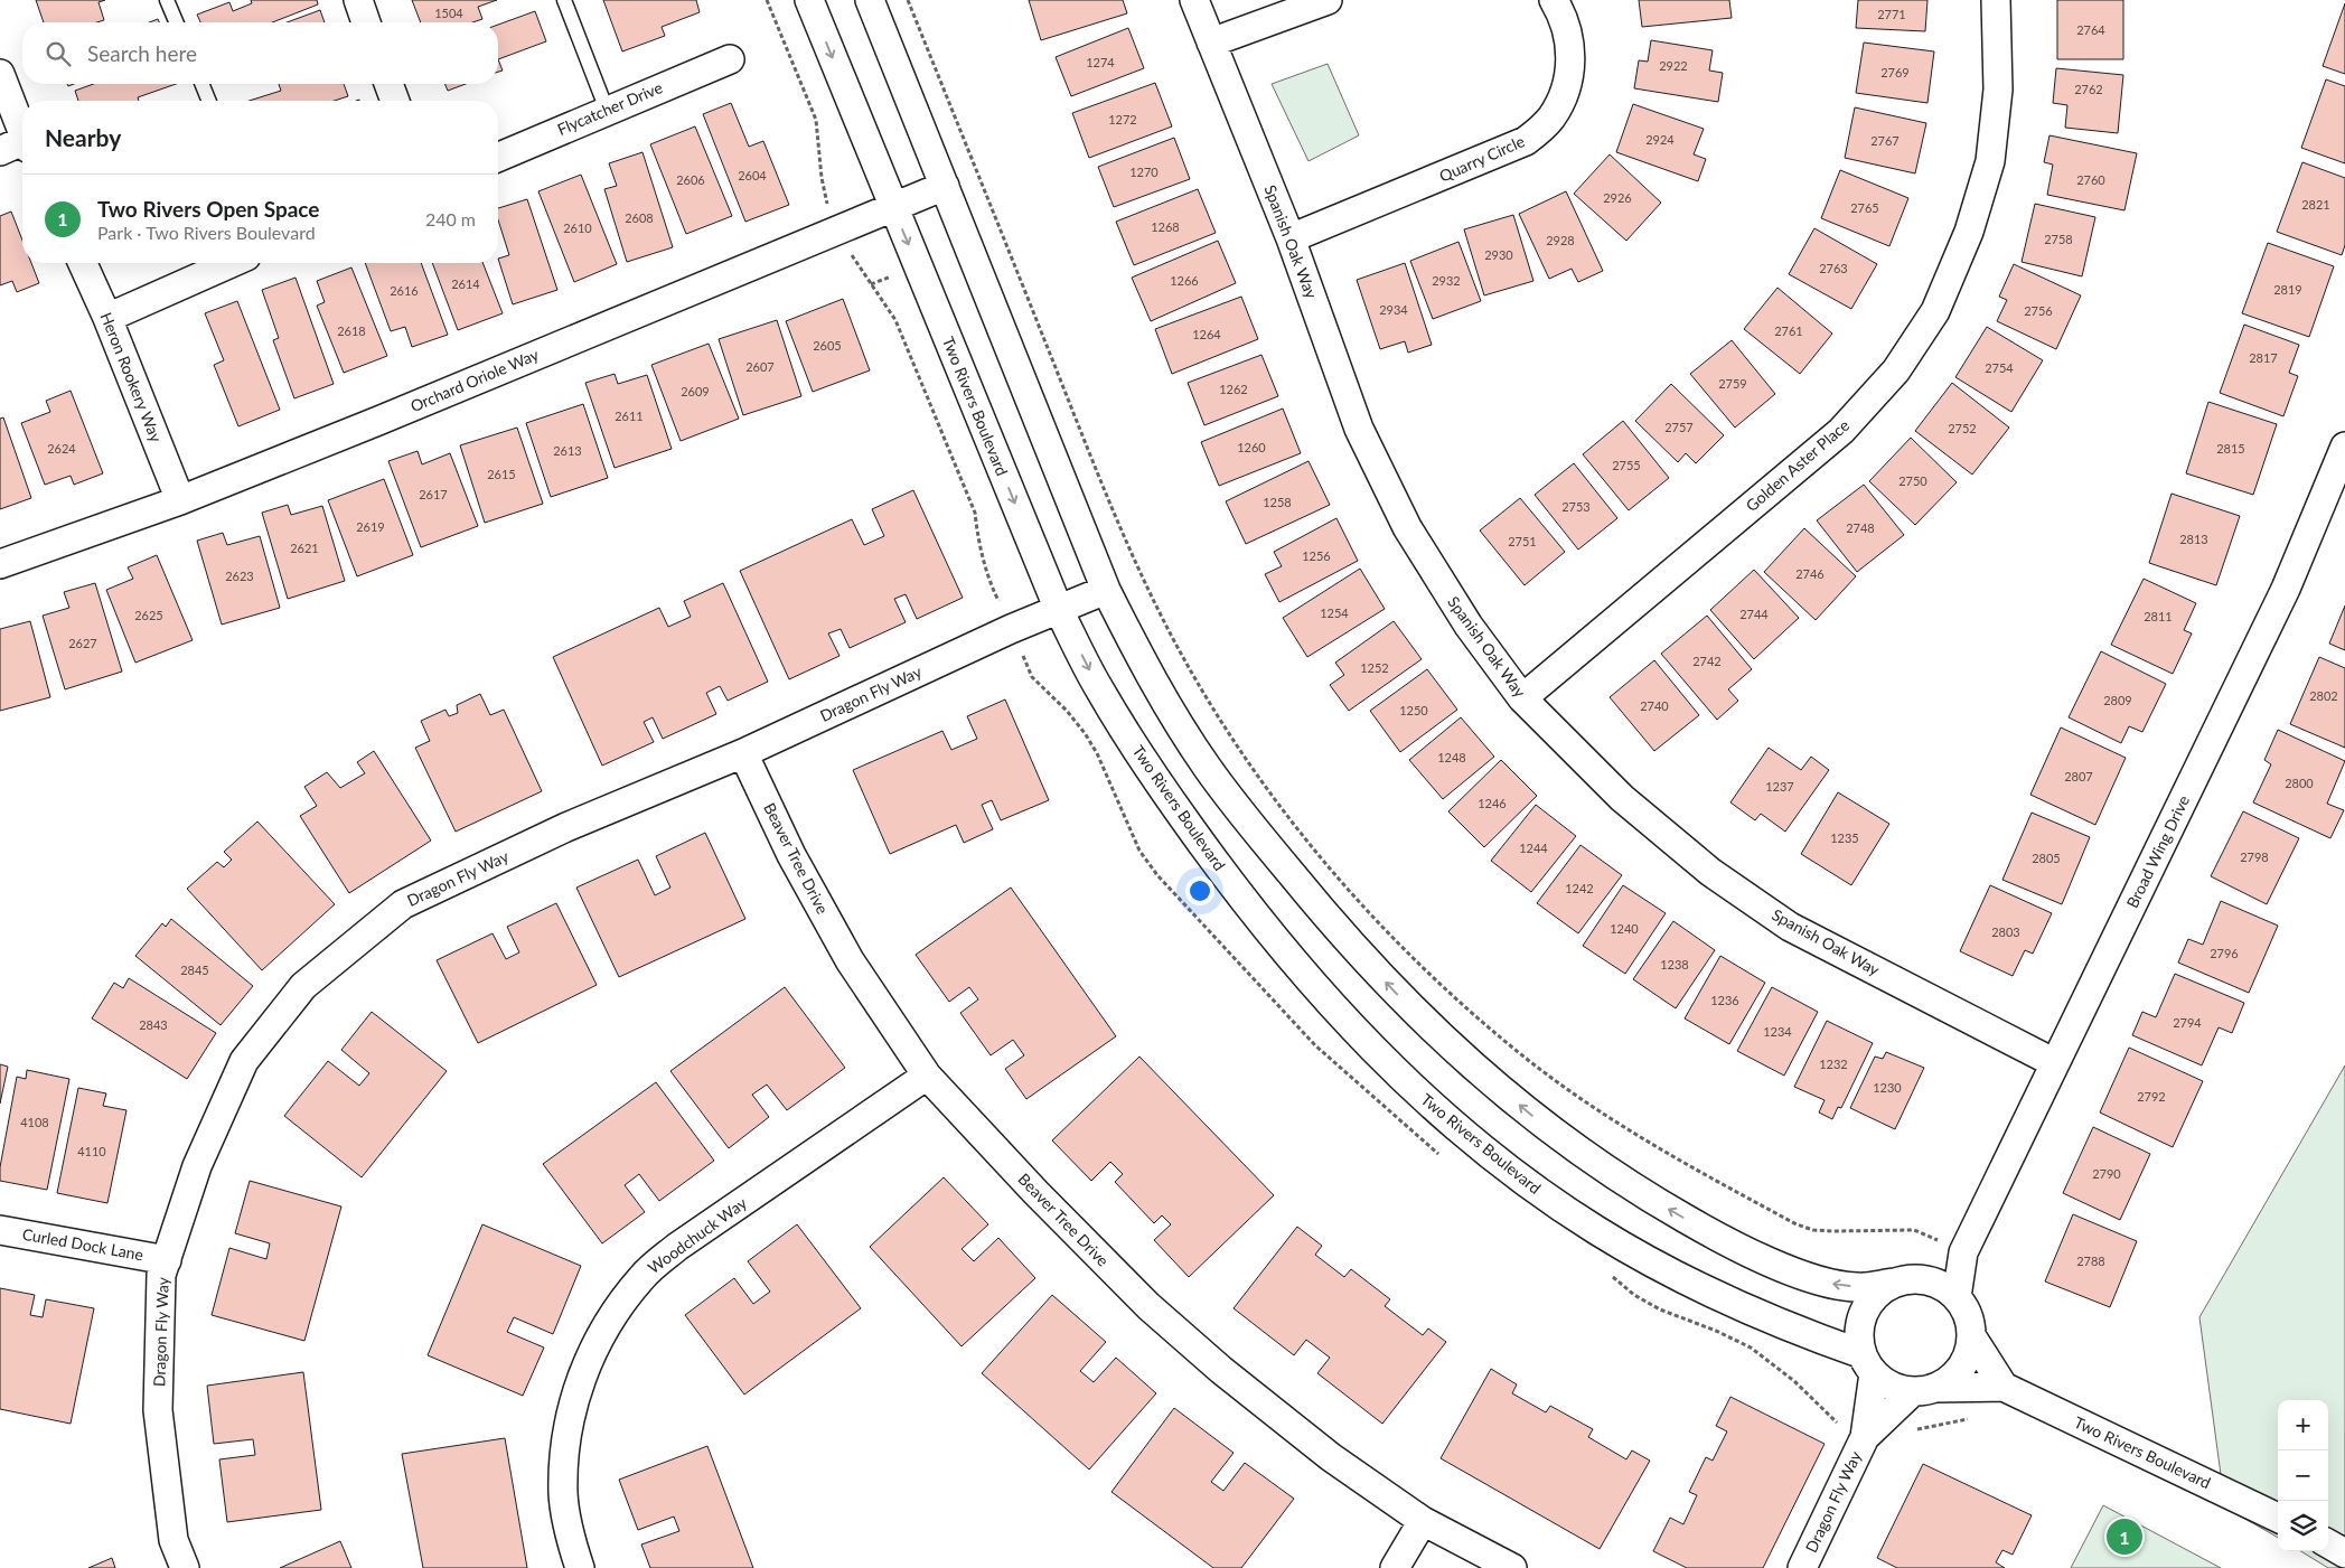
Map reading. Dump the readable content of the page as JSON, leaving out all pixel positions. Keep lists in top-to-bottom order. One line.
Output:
{"streets":{"street":["Flycatcher Drive","Quarry Circle","Spanish Oak Way","Heron Rookery Way","Orchard Oriole Way","Two Rivers Boulevard","Golden Aster Place","Dragon Fly Way","Broad Wing Drive","Beaver Tree Drive","Woodchuck Way","Curled Dock Lane"]},"crossings":[["Quarry Circle","Spanish Oak Way"],["Spanish Oak Way","Golden Aster Place"],["Spanish Oak Way","Broad Wing Drive"],["Heron Rookery Way","Orchard Oriole Way"],["Orchard Oriole Way","Two Rivers Boulevard"],["Two Rivers Boulevard","Dragon Fly Way"],["Two Rivers Boulevard","Broad Wing Drive"],["Dragon Fly Way","Broad Wing Drive"],["Dragon Fly Way","Beaver Tree Drive"],["Dragon Fly Way","Curled Dock Lane"],["Beaver Tree Drive","Woodchuck Way"]],"house_numbers":["1504","2771","2764","1274","2922","2769","2762","1272","2924","2767","1270","2604","2606","2760","2926","2821","2765","2608","1268","2610","2758","2928","2930","2763","1266","2932","2614","2819","2616","2934","2756","2618","2761","1264","2605","2817","2607","2754","2759","1262","2609","2611","2757","2752","1260","2624","2815","2613","2755","2615","2750","2617","1258","2753","2619","2748","2813","2751","2621","1256","2746","2623","1254","2744","2625","2811","2627","2742","1252","2802","2809","2740","1250","1248","2807","2800","1237","1246","1235","1244","2798","2805","1242","1240","2803","2796","1238","2845","1236","2794","2843","1234","1232","1230","2792","4108","4110","2790","2788"],"page":{"search":"Search here","heading":"Nearby","list":[{"mark":"1","name":"Two Rivers Open Space","note":"Park · Two Rivers Boulevard","value":"240 m"}],"map_buttons":["+","−"],"pins":"1"}}
